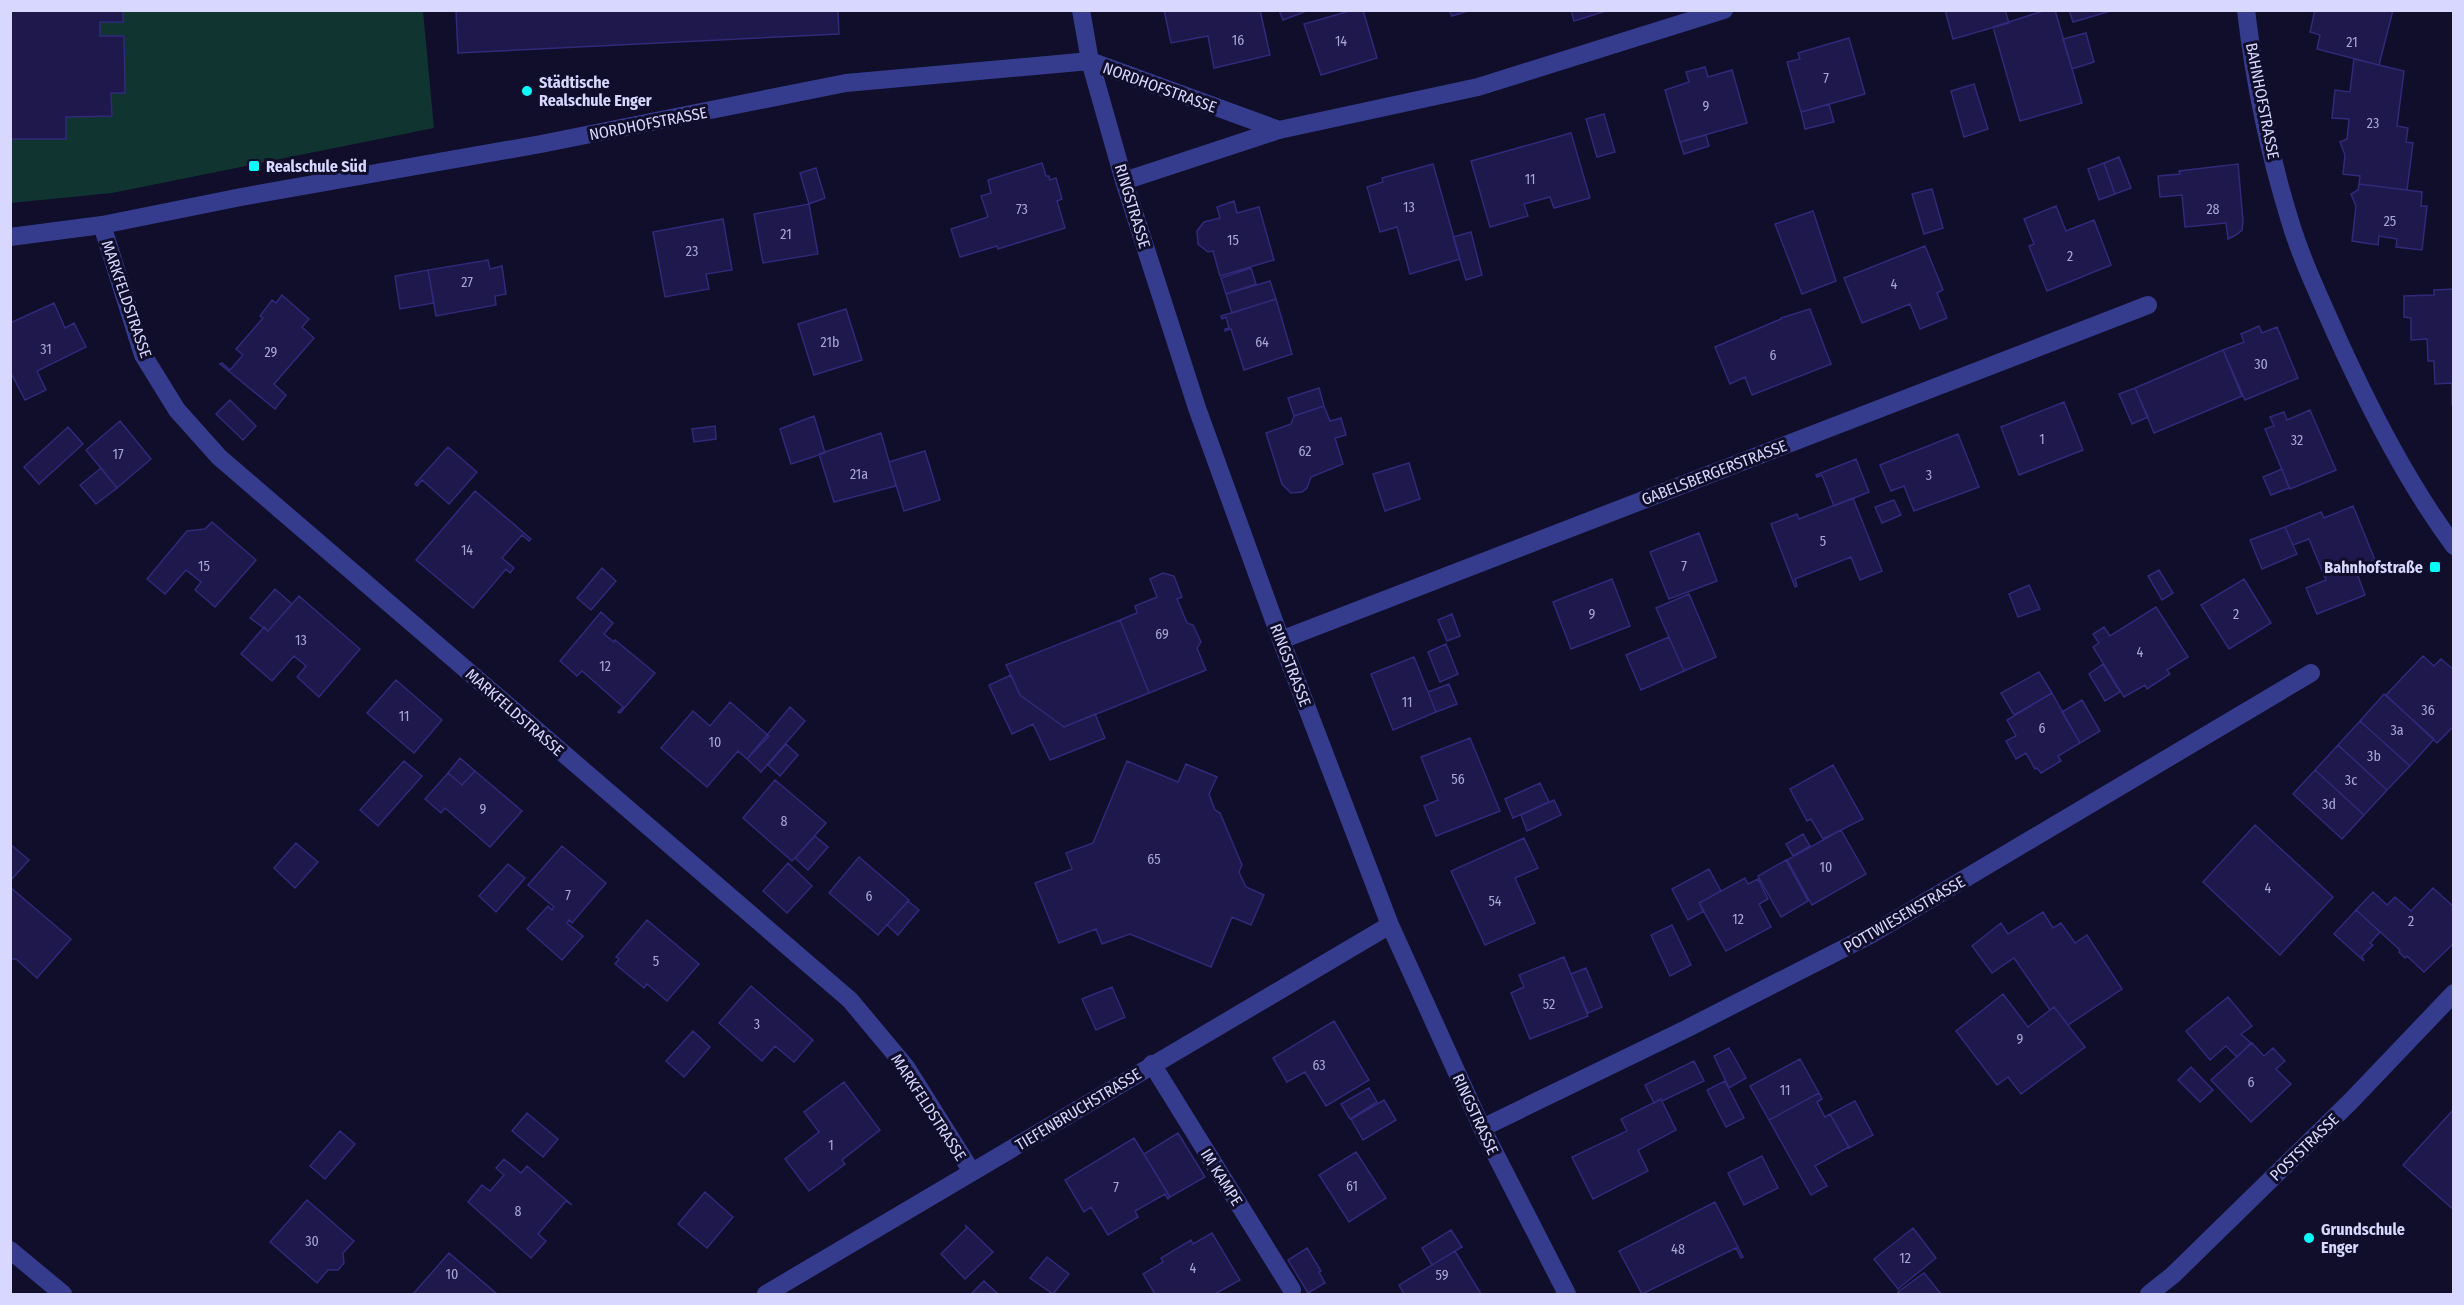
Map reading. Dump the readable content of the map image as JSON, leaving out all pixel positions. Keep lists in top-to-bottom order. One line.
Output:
{"streets":{"street":["NORDHOFSTRASSE","BAHNHOFSTRASSE","RINGSTRASSE","MARKFELDSTRASSE","GABELSBERGERSTRASSE","POTTWIESENSTRASSE","TIEFENBRUCHSTRASSE","POSTSTRASSE","IM KAMPE"]},"crossings":[["NORDHOFSTRASSE","RINGSTRASSE"],["NORDHOFSTRASSE","MARKFELDSTRASSE"],["RINGSTRASSE","GABELSBERGERSTRASSE"],["RINGSTRASSE","POTTWIESENSTRASSE"],["RINGSTRASSE","TIEFENBRUCHSTRASSE"],["MARKFELDSTRASSE","TIEFENBRUCHSTRASSE"],["TIEFENBRUCHSTRASSE","IM KAMPE"]],"places":{"other":["Städtische Realschule Enger","Grundschule Enger"],"transit":["Realschule Süd","Bahnhofstraße"]},"house_numbers":["16","14","21","7","9","23","11","13","73","28","25","21","15","23","2","27","4","21b","64","31","29","6","30","1","32","62","17","21a","3","5","14","15","7","9","2","69","13","4","12","11","36","11","6","3a","10","3b","56","3c","3d","9","8","65","10","4","7","6","54","12","2","5","52","3","9","63","6","11","1","61","7","8","30","48","12","4","10","59"]}
